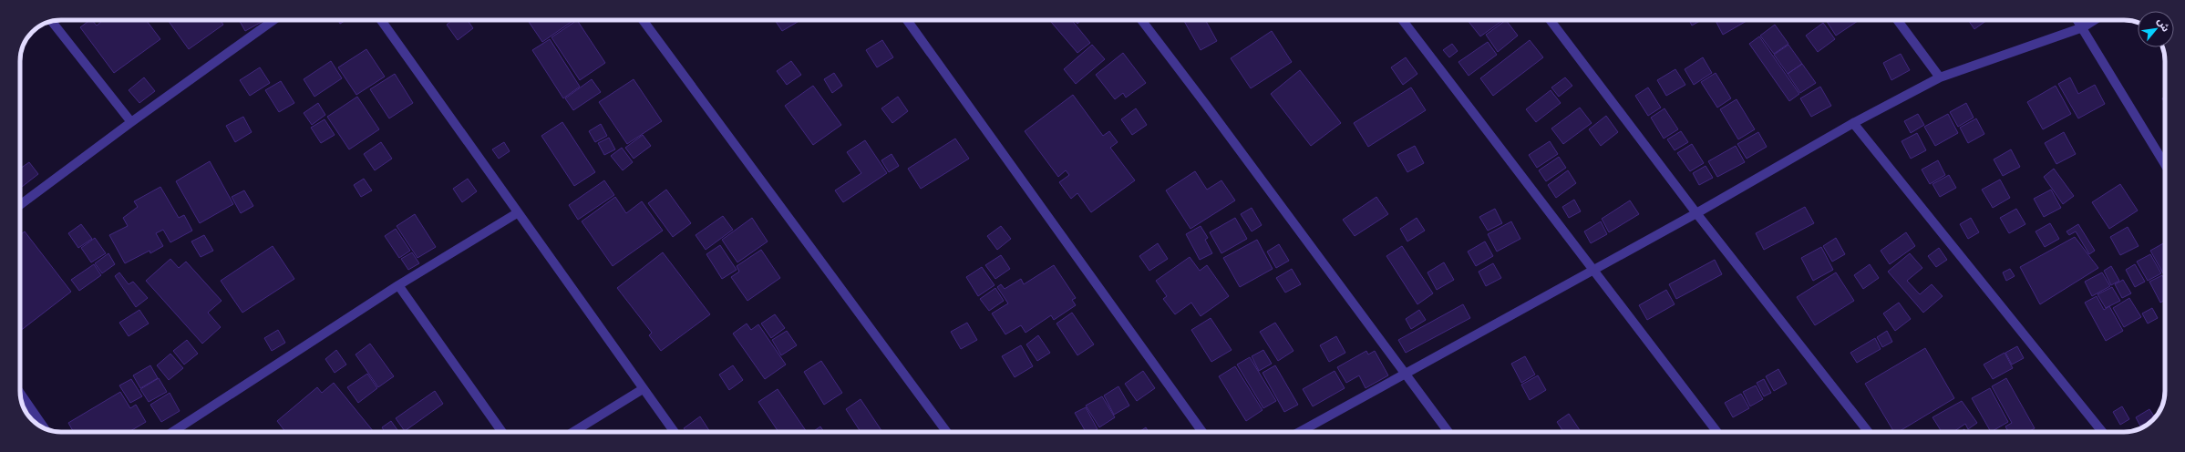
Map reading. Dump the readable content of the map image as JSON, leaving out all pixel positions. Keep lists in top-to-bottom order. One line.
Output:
{"north":"top right"}
